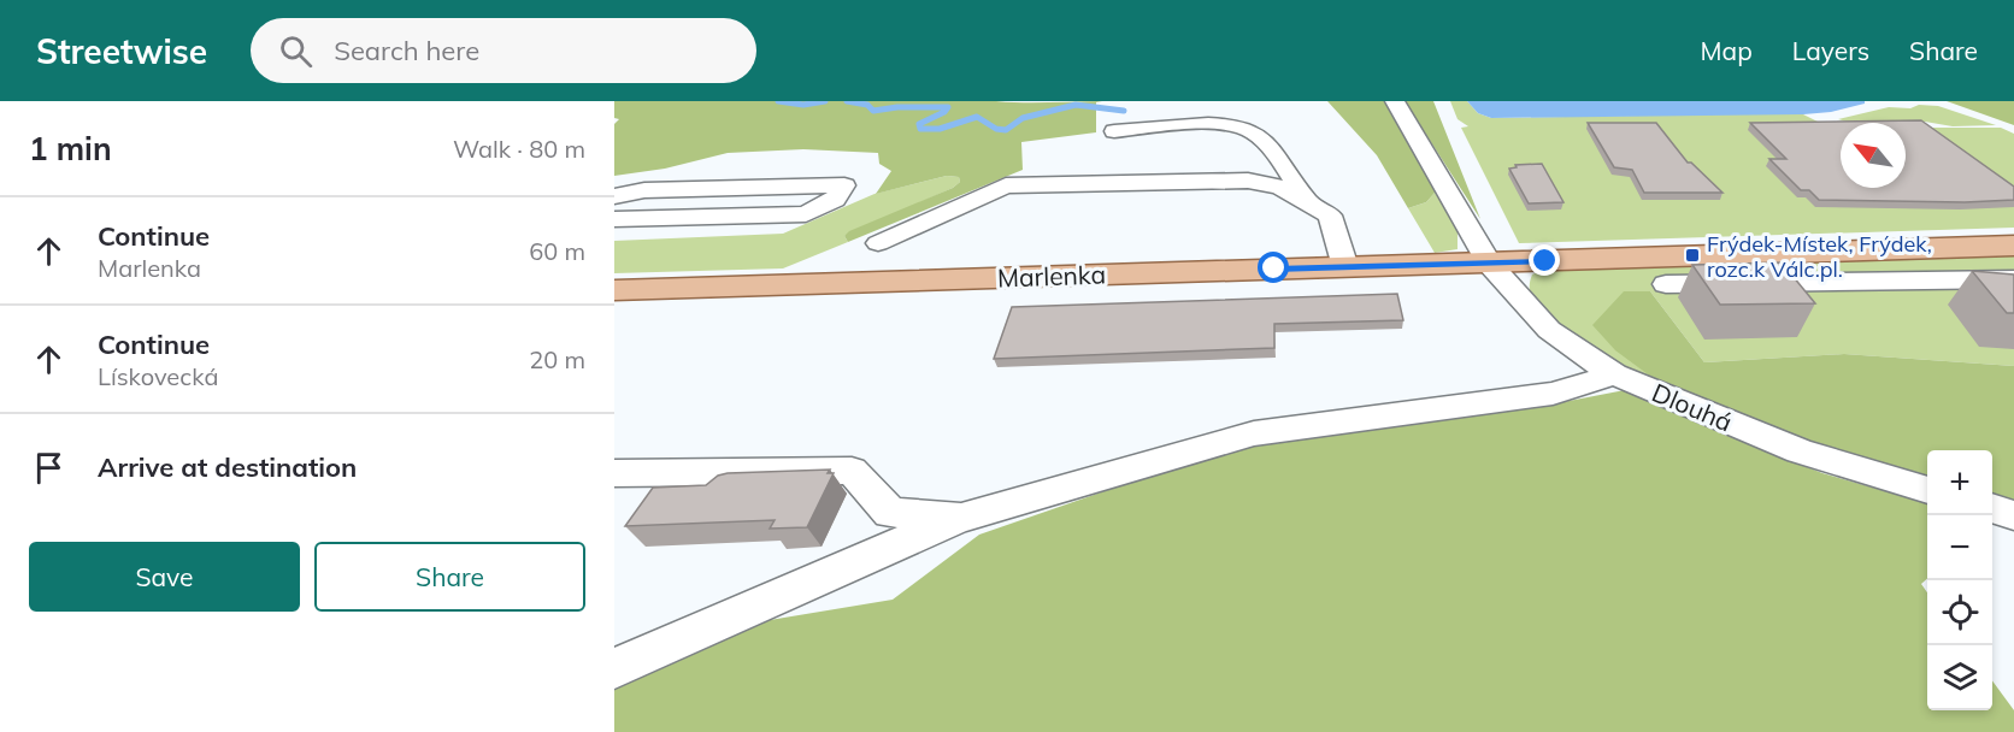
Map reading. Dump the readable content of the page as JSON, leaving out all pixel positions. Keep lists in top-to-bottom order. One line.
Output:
{"streets":{"main road":["Marlenka"],"street":["Dlouhá"]},"crossings":[["Marlenka","Dlouhá"]],"places":{"transit":["Frýdek-Místek, Frýdek, rozc.k Válc.pl."]},"north":"top left","page":{"header":"Streetwise","search":"Search here","nav":["Map","Layers","Share"],"heading":["1 min","Walk · 80 m"],"list":[["Continue","Marlenka","60 m"],["Continue","Lískovecká","20 m"],"Arrive at destination"],"map_buttons":["+","−"],"buttons":["Save","Share"]}}
